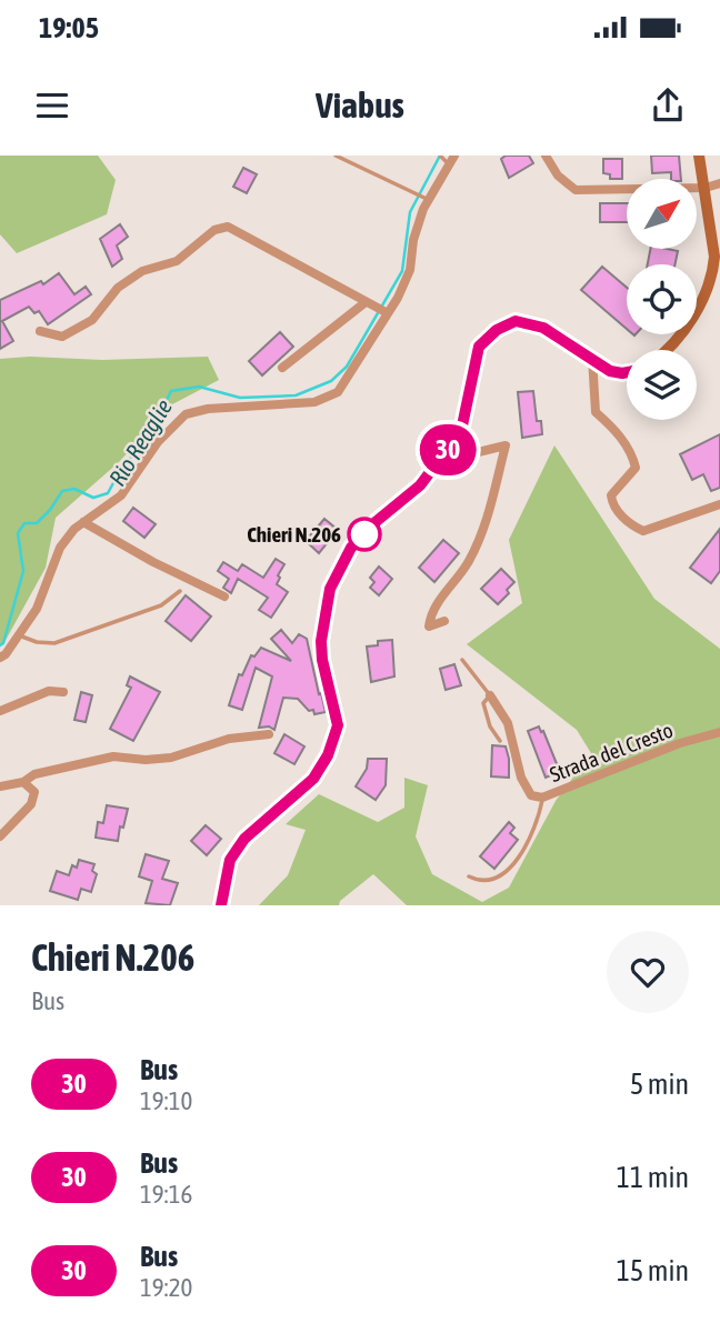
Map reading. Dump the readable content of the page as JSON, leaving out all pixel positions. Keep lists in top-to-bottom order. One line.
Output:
{"streets":{"street":["Strada del Cresto"]},"water":["Rio Reaglie"],"places":["Chieri N.206"],"lines":["bus line 30"],"north":"top right","page":{"status":"19:05","header":"Viabus","on_map":"30","heading":["Chieri N.206","Bus"],"list":[{"mark":"30","name":"Bus","note":"19:10","value":"5 min"},{"mark":"30","name":"Bus","note":"19:16","value":"11 min"},{"mark":"30","name":"Bus","note":"19:20","value":"15 min"}]}}
